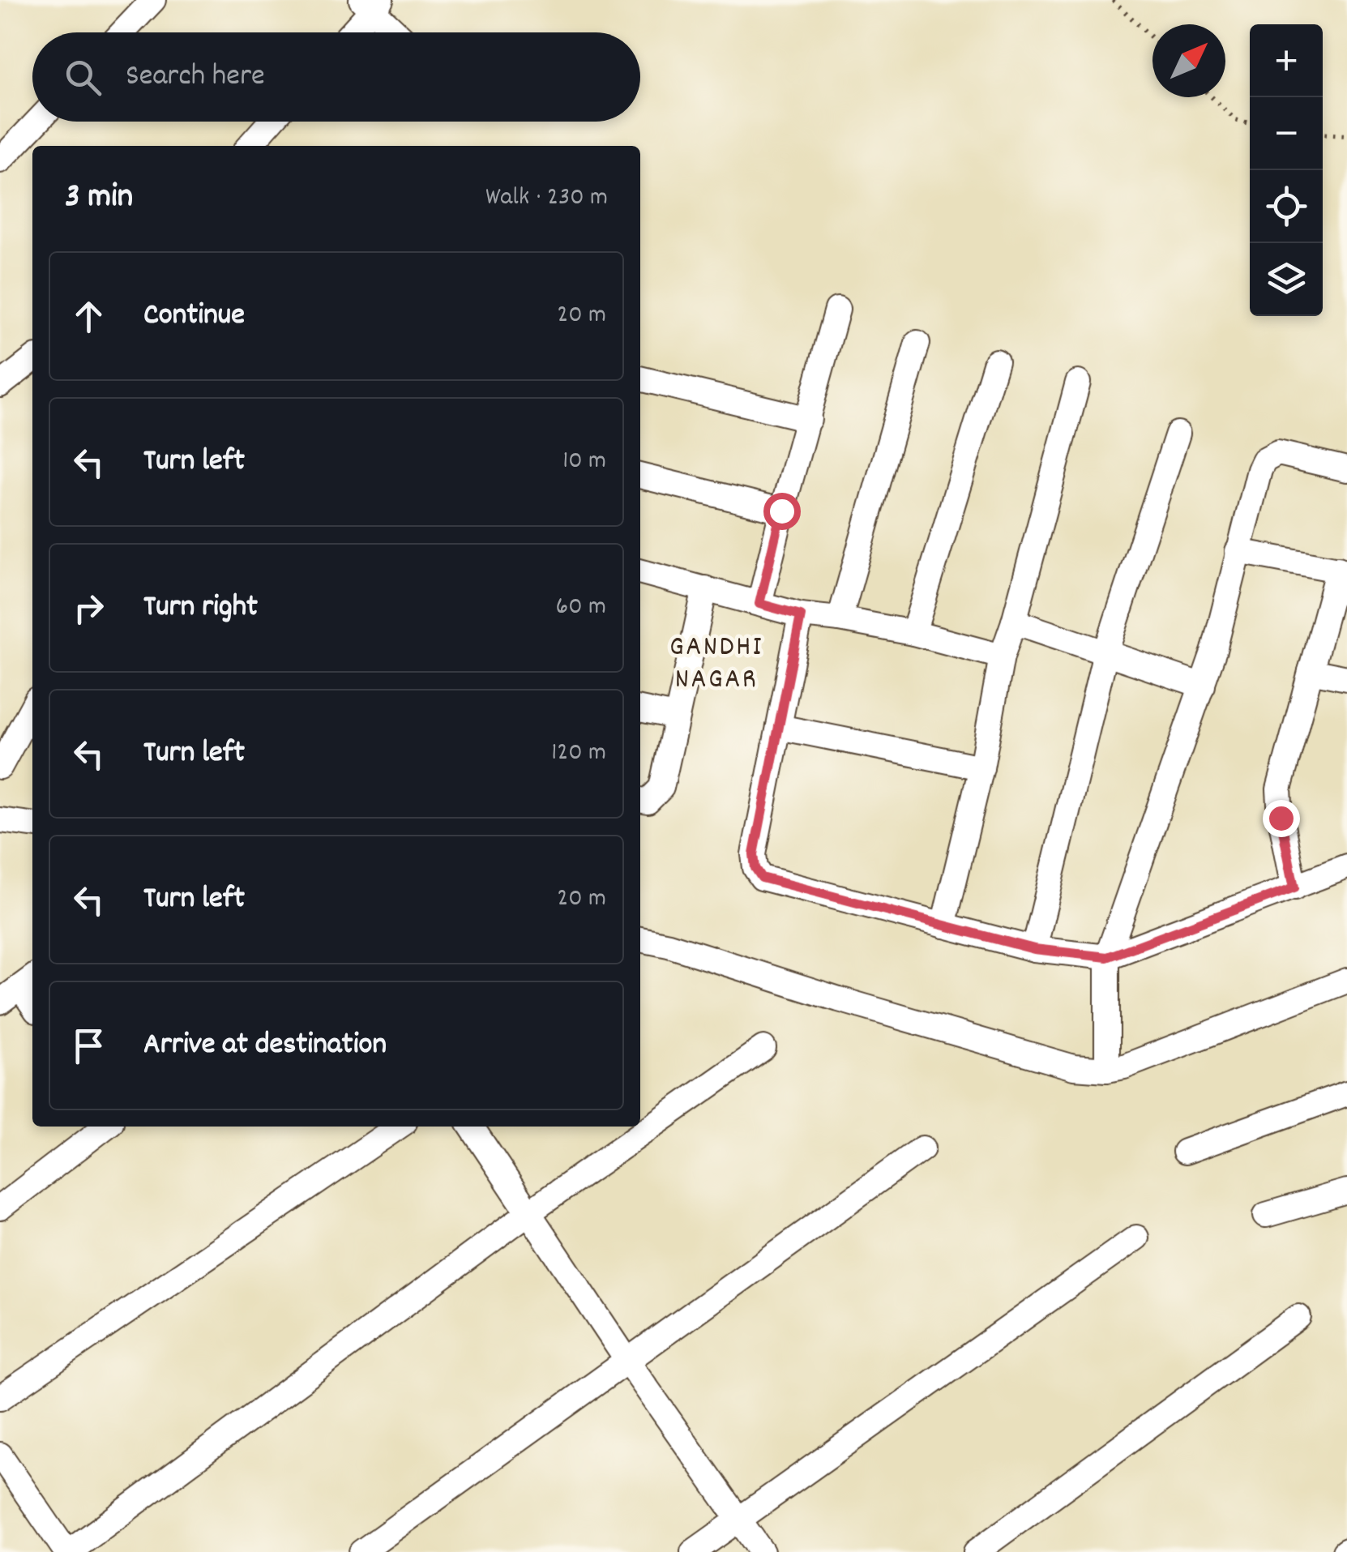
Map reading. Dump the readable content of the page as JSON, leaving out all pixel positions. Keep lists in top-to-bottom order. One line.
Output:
{"districts":["GANDHI NAGAR"],"north":"top right","page":{"map_buttons":["+","−"],"search":"Search here","heading":["3 min","Walk · 230 m"],"list":[["Continue","20 m"],["Turn left","10 m"],["Turn right","60 m"],["Turn left","120 m"],["Turn left","20 m"],"Arrive at destination"]}}
